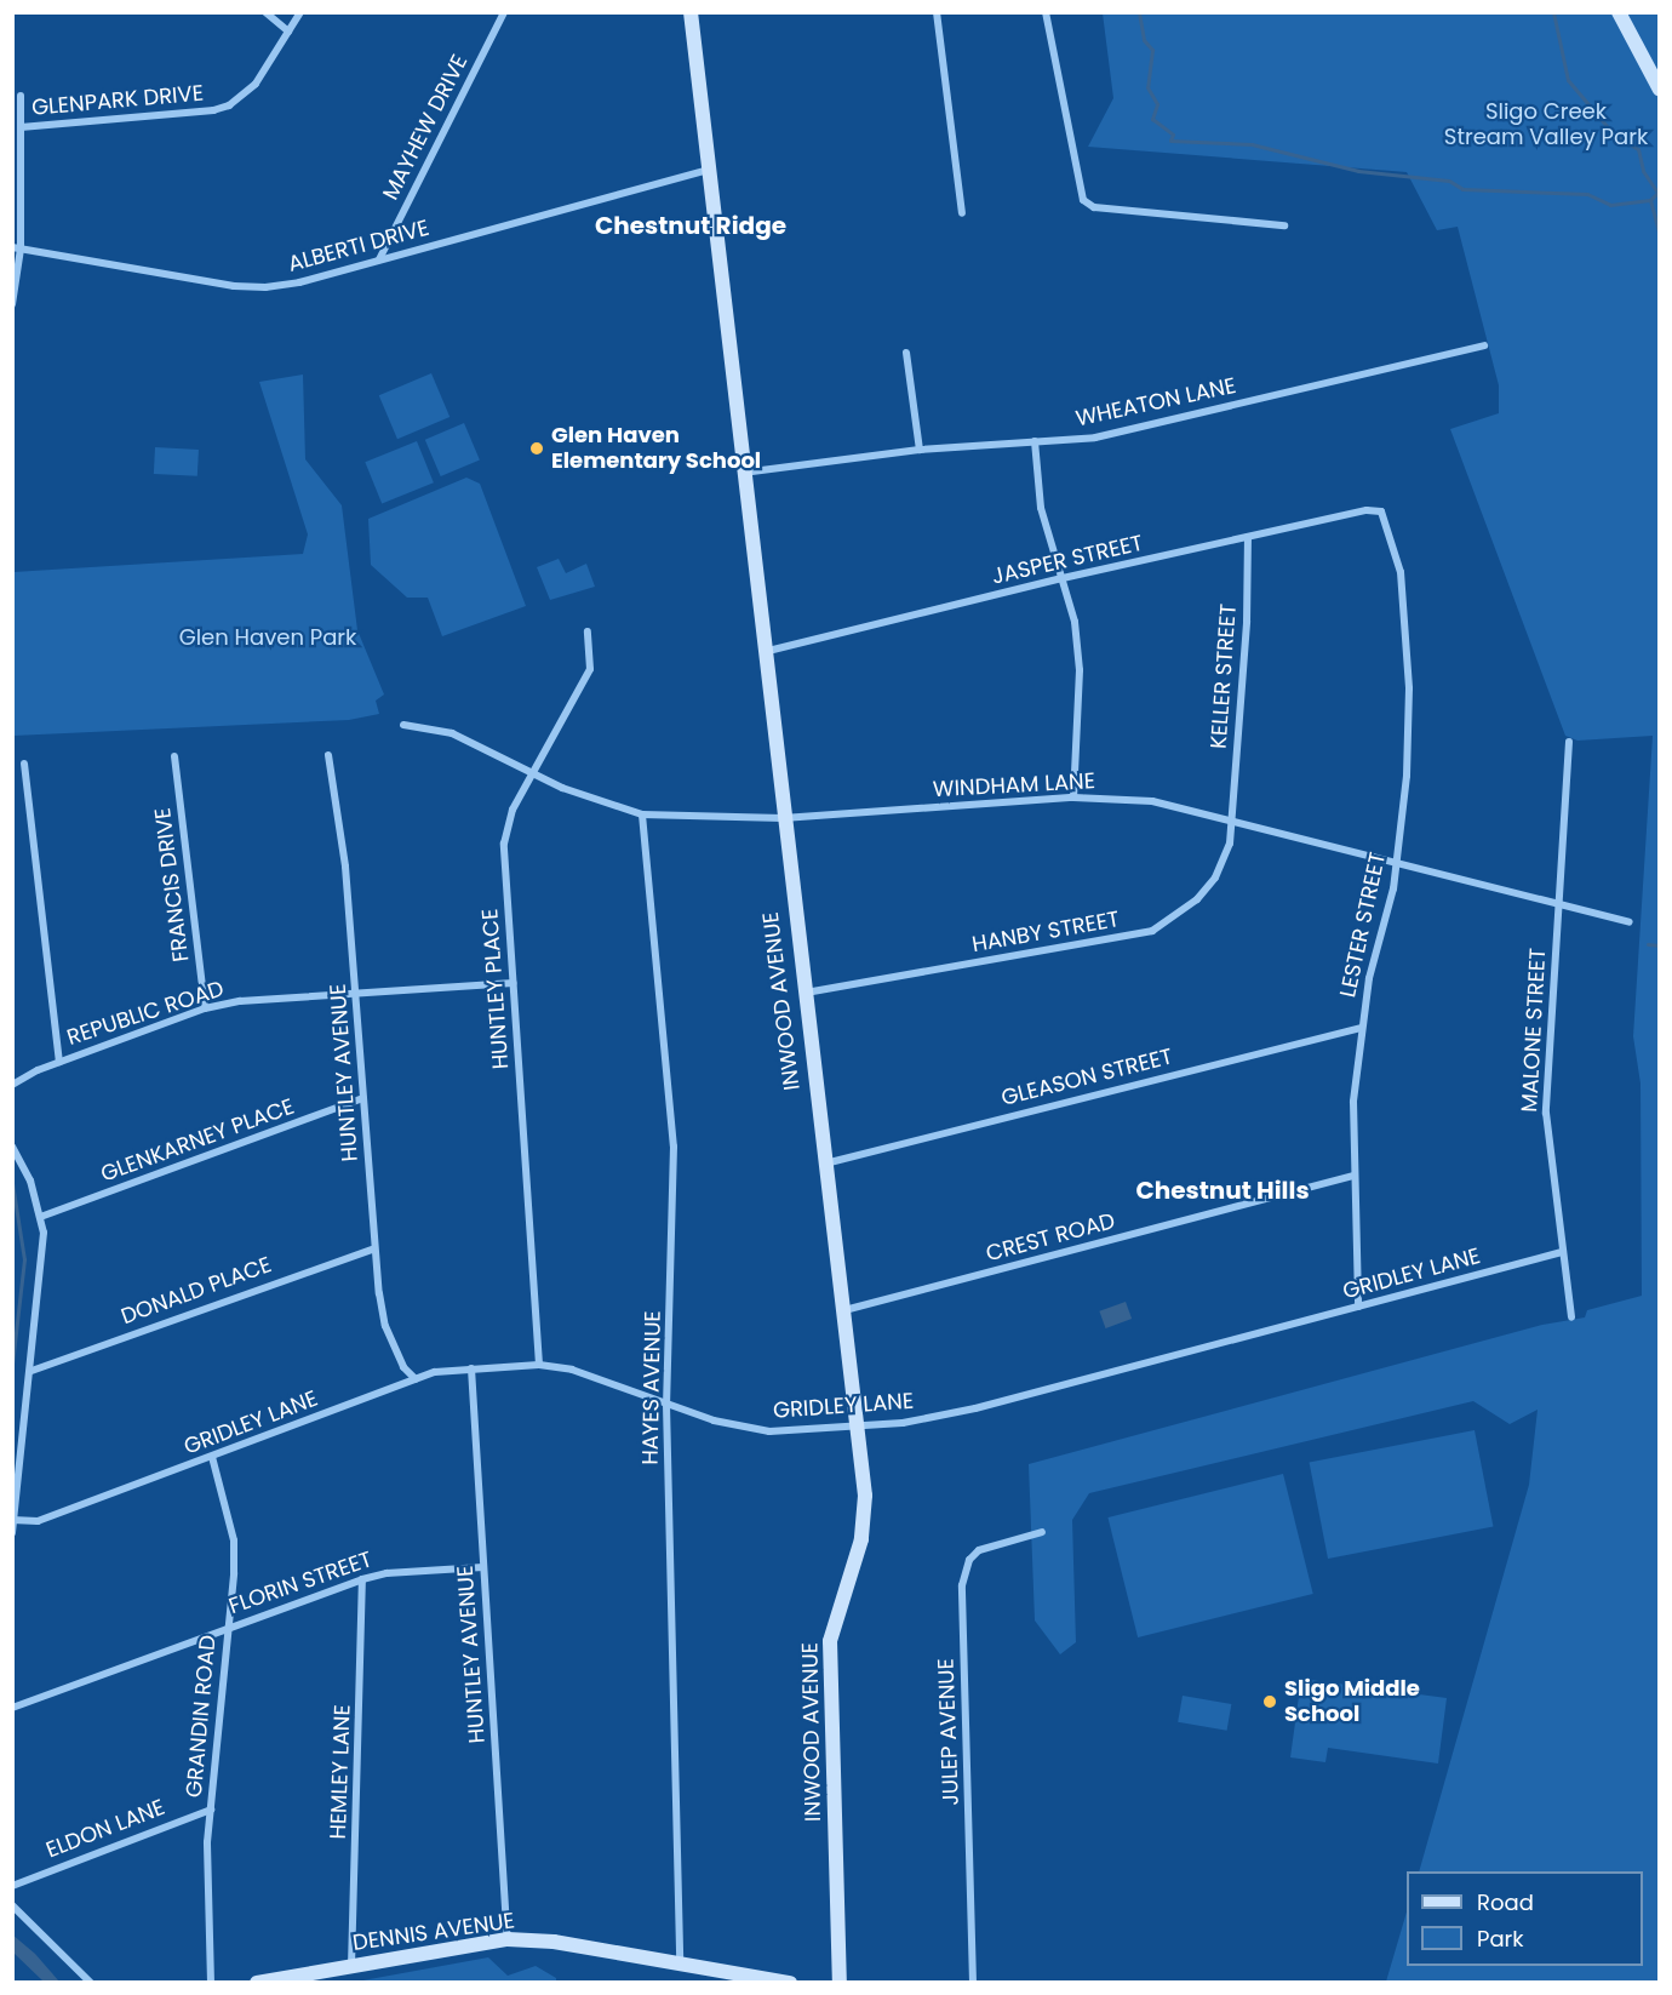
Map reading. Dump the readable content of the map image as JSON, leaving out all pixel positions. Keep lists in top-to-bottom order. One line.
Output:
{"streets":{"street":["GLENPARK DRIVE","MAYHEW DRIVE","ALBERTI DRIVE","WHEATON LANE","JASPER STREET","KELLER STREET","WINDHAM LANE","FRANCIS DRIVE","LESTER STREET","HANBY STREET","HUNTLEY PLACE","INWOOD AVENUE","REPUBLIC ROAD","MALONE STREET","HUNTLEY AVENUE","GLEASON STREET","GLENKARNEY PLACE","CREST ROAD","GRIDLEY LANE","DONALD PLACE","HAYES AVENUE","FLORIN STREET","GRANDIN ROAD","JULEP AVENUE","HEMLEY LANE","ELDON LANE","DENNIS AVENUE"]},"crossings":[["MAYHEW DRIVE","ALBERTI DRIVE"],["ALBERTI DRIVE","INWOOD AVENUE"],["WHEATON LANE","INWOOD AVENUE"],["JASPER STREET","KELLER STREET"],["JASPER STREET","LESTER STREET"],["JASPER STREET","INWOOD AVENUE"],["KELLER STREET","WINDHAM LANE"],["KELLER STREET","HANBY STREET"],["WINDHAM LANE","LESTER STREET"],["WINDHAM LANE","HANBY STREET"],["WINDHAM LANE","HUNTLEY PLACE"],["WINDHAM LANE","INWOOD AVENUE"],["WINDHAM LANE","MALONE STREET"],["WINDHAM LANE","HAYES AVENUE"],["FRANCIS DRIVE","REPUBLIC ROAD"],["LESTER STREET","GLEASON STREET"],["LESTER STREET","CREST ROAD"],["LESTER STREET","GRIDLEY LANE"],["HANBY STREET","INWOOD AVENUE"],["HUNTLEY PLACE","REPUBLIC ROAD"],["HUNTLEY PLACE","GRIDLEY LANE"],["INWOOD AVENUE","GLEASON STREET"],["INWOOD AVENUE","CREST ROAD"],["INWOOD AVENUE","GRIDLEY LANE"],["REPUBLIC ROAD","HUNTLEY AVENUE"],["MALONE STREET","GRIDLEY LANE"],["HUNTLEY AVENUE","GLENKARNEY PLACE"],["HUNTLEY AVENUE","GRIDLEY LANE"],["HUNTLEY AVENUE","DONALD PLACE"],["HUNTLEY AVENUE","FLORIN STREET"],["HUNTLEY AVENUE","DENNIS AVENUE"],["GRIDLEY LANE","HAYES AVENUE"],["GRIDLEY LANE","GRANDIN ROAD"],["HAYES AVENUE","DENNIS AVENUE"],["FLORIN STREET","GRANDIN ROAD"],["FLORIN STREET","HEMLEY LANE"],["GRANDIN ROAD","ELDON LANE"],["HEMLEY LANE","DENNIS AVENUE"]],"districts":["Chestnut Ridge","Chestnut Hills"],"parks":["Sligo Creek Stream Valley Park","Glen Haven Park"],"places":["Glen Haven Elementary School","Sligo Middle School"],"legend":["Road","Park"]}
